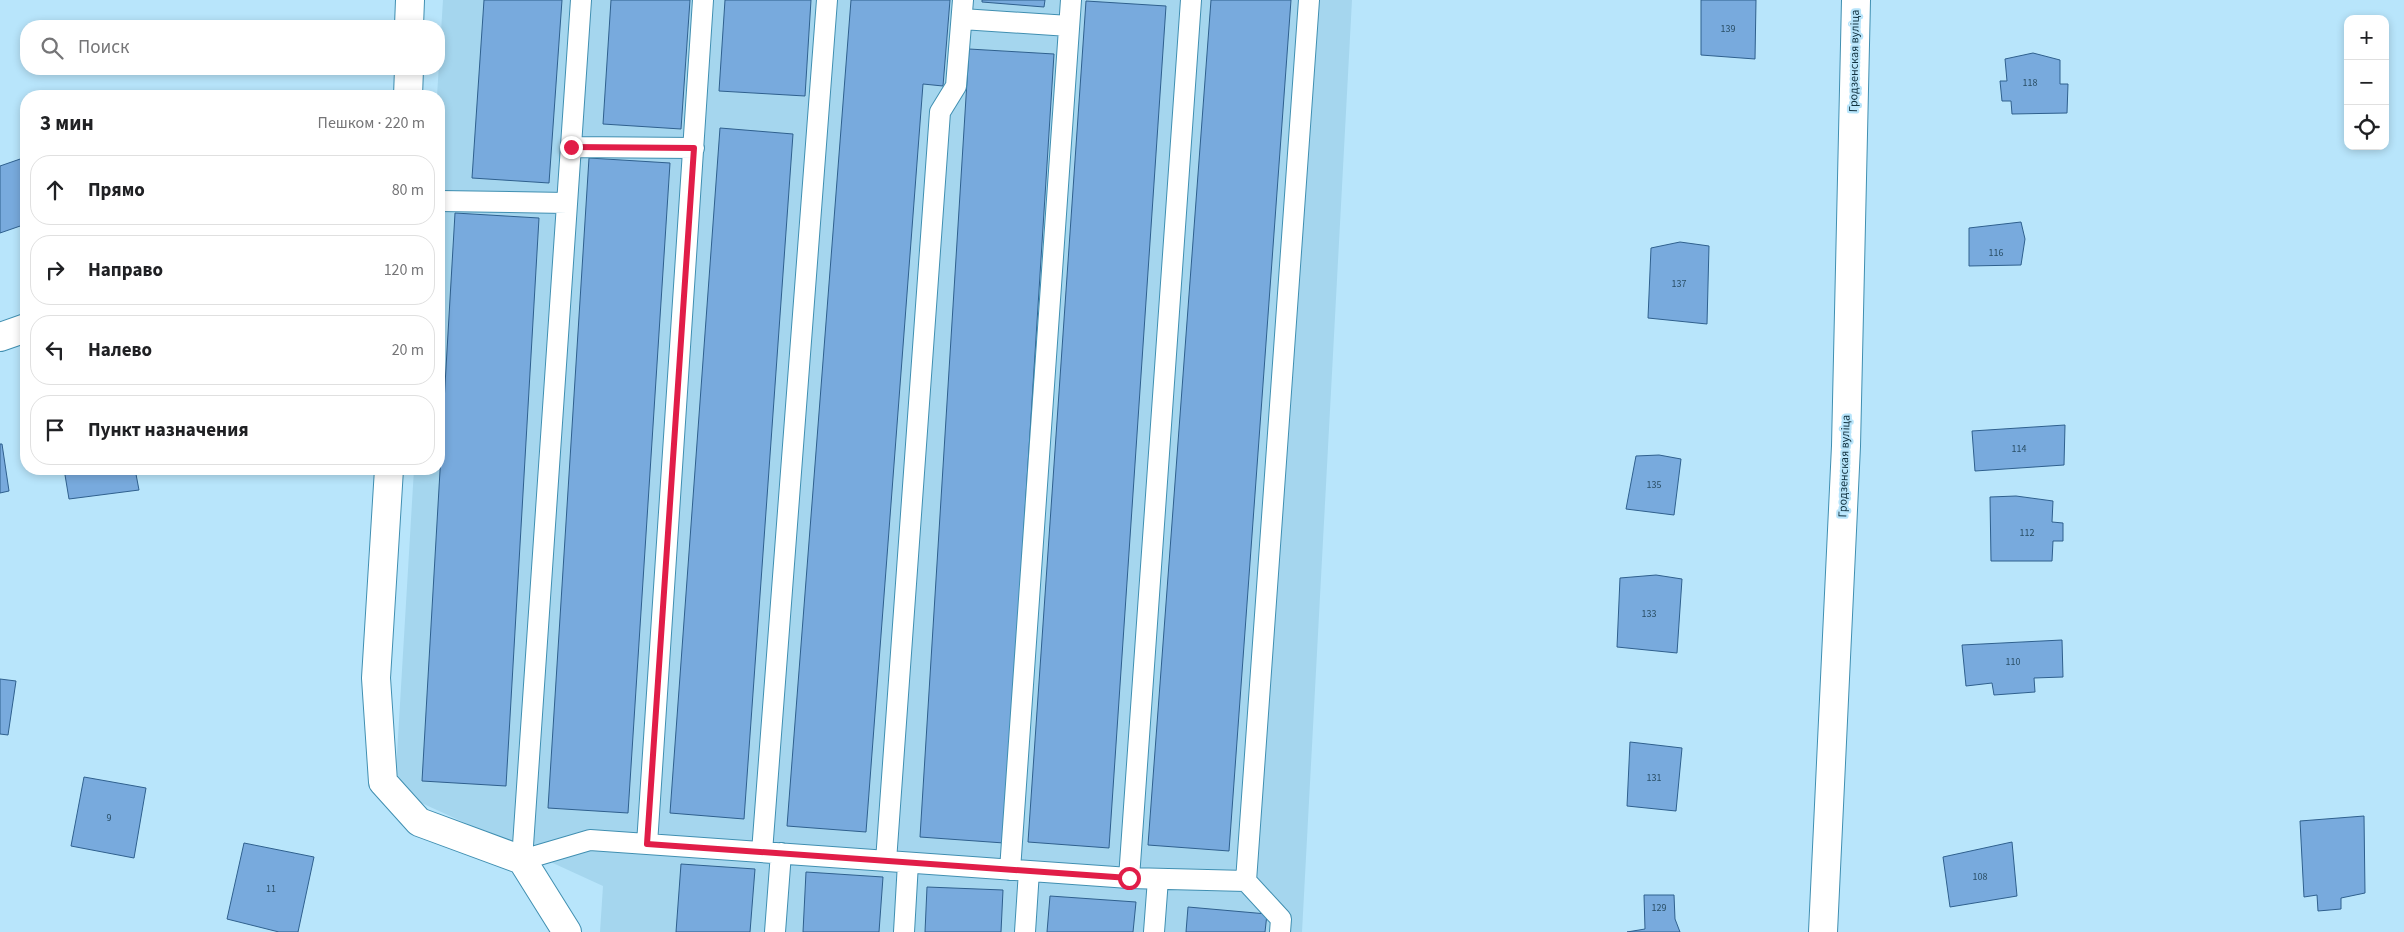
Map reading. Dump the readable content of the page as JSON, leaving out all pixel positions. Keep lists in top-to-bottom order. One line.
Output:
{"streets":{"street":["Гродзенская вуліца"]},"house_numbers":["139","118","116","137","114","135","112","133","110","131","9","108","11","129"],"page":{"map_buttons":["+","−"],"search":"Поиск","heading":["3 мин","Пешком · 220 m"],"list":[["Прямо","80 m"],["Направо","120 m"],["Налево","20 m"],"Пункт назначения"]}}
